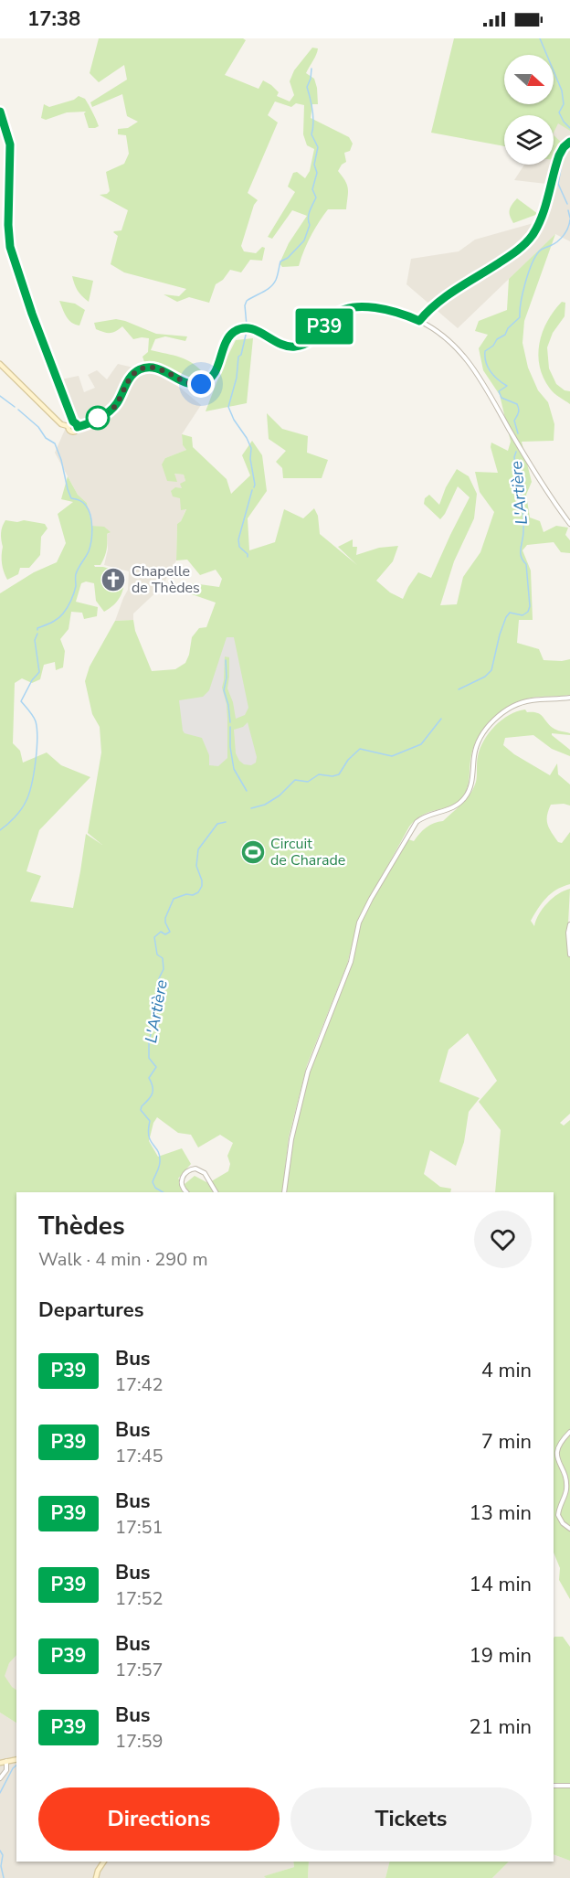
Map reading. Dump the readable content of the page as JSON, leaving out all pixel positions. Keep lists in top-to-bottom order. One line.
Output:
{"water":["L'Artière"],"places":{"church":["Chapelle de Thèdes"],"sports":["Circuit de Charade"]},"lines":["bus line P39"],"north":"right","page":{"status":"17:38","on_map":"P39","heading":[["Thèdes","Walk · 4 min · 290 m"],"Departures"],"list":[{"mark":"P39","name":"Bus","note":"17:42","value":"4 min"},{"mark":"P39","name":"Bus","note":"17:45","value":"7 min"},{"mark":"P39","name":"Bus","note":"17:51","value":"13 min"},{"mark":"P39","name":"Bus","note":"17:52","value":"14 min"},{"mark":"P39","name":"Bus","note":"17:57","value":"19 min"},{"mark":"P39","name":"Bus","note":"17:59","value":"21 min"}],"buttons":["Directions","Tickets"]}}
